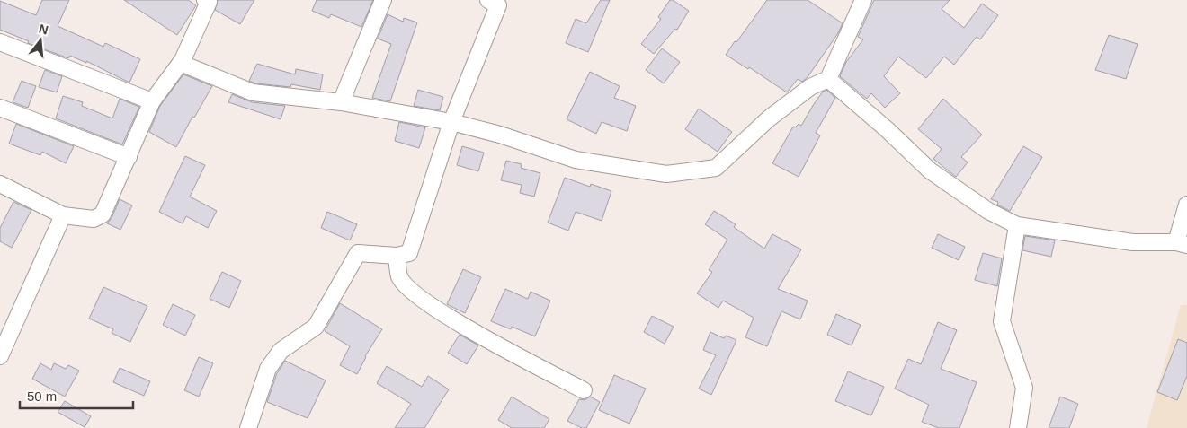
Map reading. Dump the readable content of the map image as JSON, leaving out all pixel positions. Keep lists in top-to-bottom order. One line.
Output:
{"scale_bar":"50 m","north":"top"}
